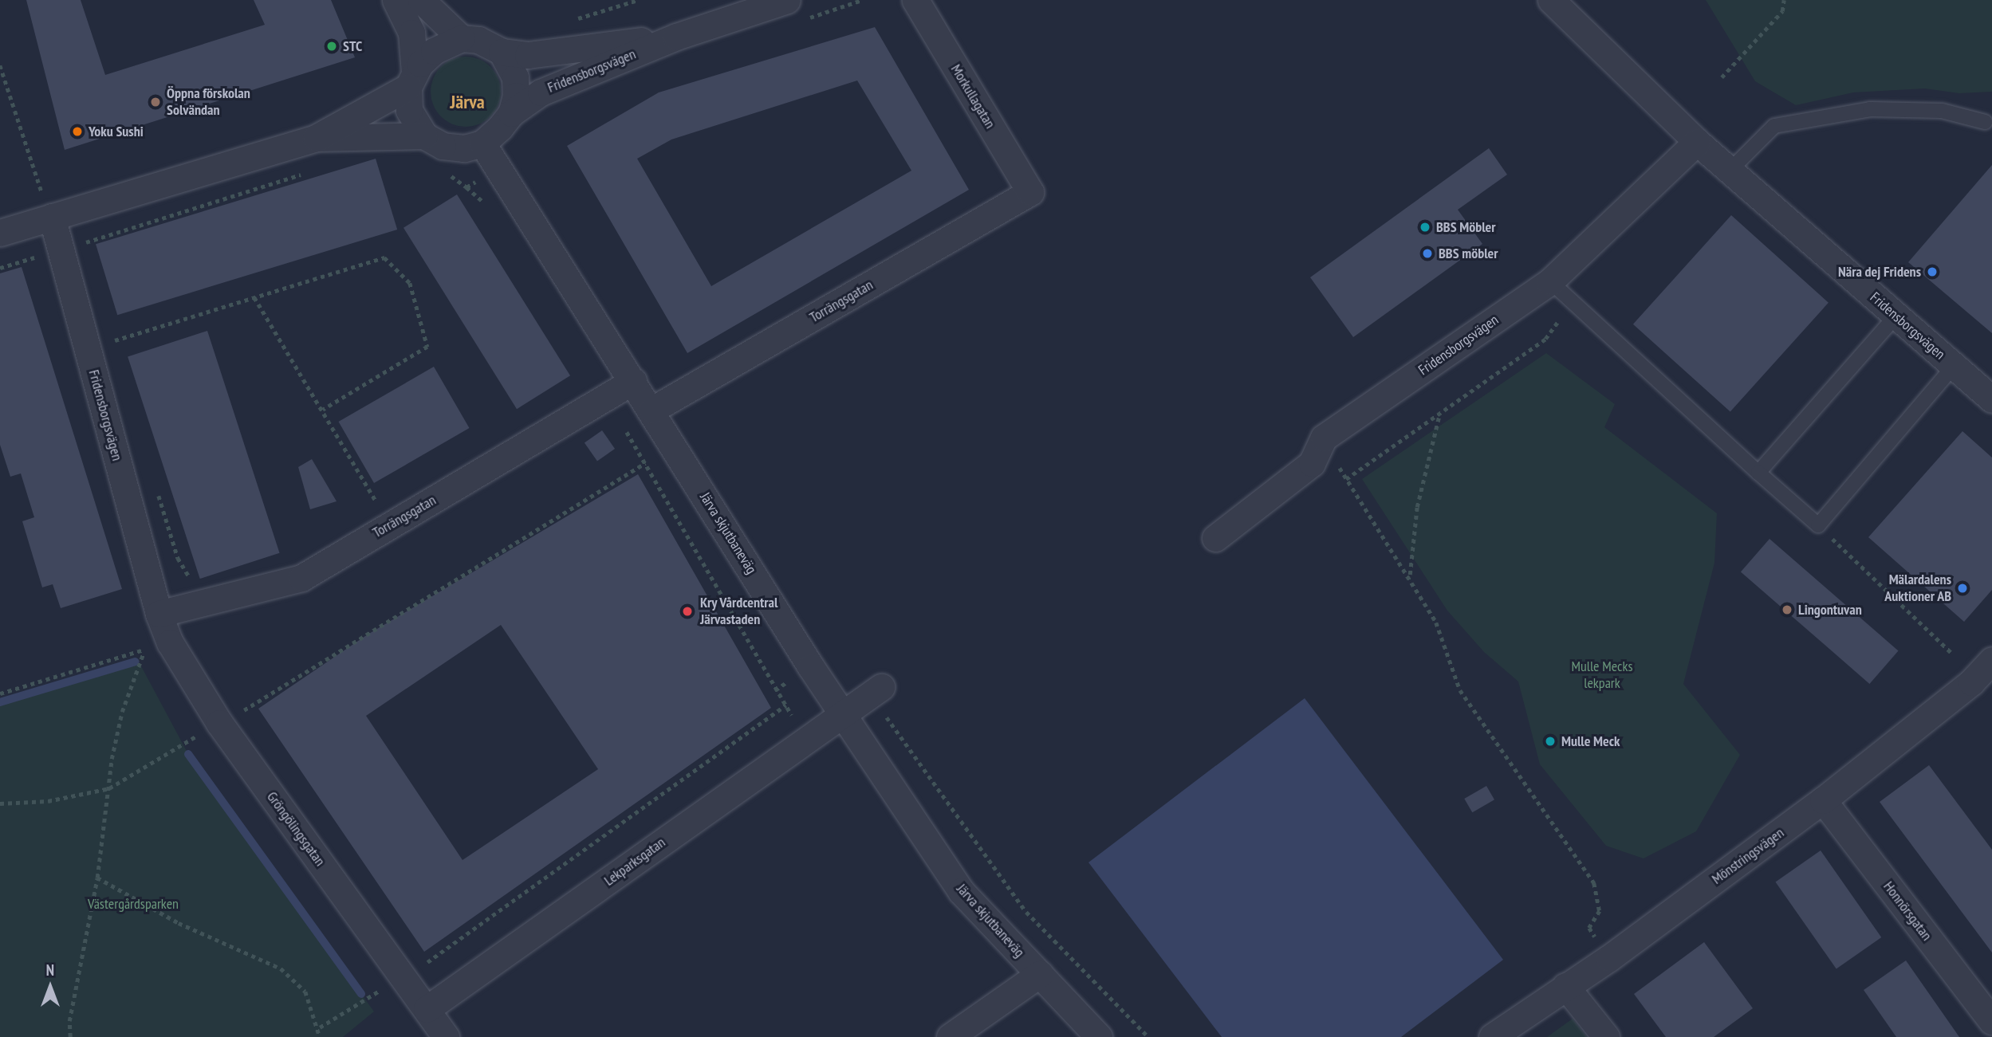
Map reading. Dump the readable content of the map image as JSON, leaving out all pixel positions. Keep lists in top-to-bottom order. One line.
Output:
{"streets":{"street":["Fridensborgsvägen","Morkullagatan","Torrängsgatan","Järva skjutbaneväg","Gröngölingsgatan","Mönstringsvägen","Lekparksgatan","Honnörsgatan"]},"crossings":[["Fridensborgsvägen","Torrängsgatan"],["Fridensborgsvägen","Järva skjutbaneväg"],["Fridensborgsvägen","Gröngölingsgatan"],["Morkullagatan","Torrängsgatan"],["Torrängsgatan","Järva skjutbaneväg"],["Torrängsgatan","Gröngölingsgatan"],["Järva skjutbaneväg","Lekparksgatan"],["Gröngölingsgatan","Lekparksgatan"],["Mönstringsvägen","Honnörsgatan"]],"districts":["Järva"],"parks":["Mulle Mecks lekpark","Västergårdsparken"],"places":["STC","Öppna förskolan Solvändan","Yoku Sushi","BBS Möbler","BBS möbler","Nära dej Fridens","Mälardalens Auktioner AB","Lingontuvan","Kry Vårdcentral Järvastaden","Mulle Meck"],"north":"top"}
